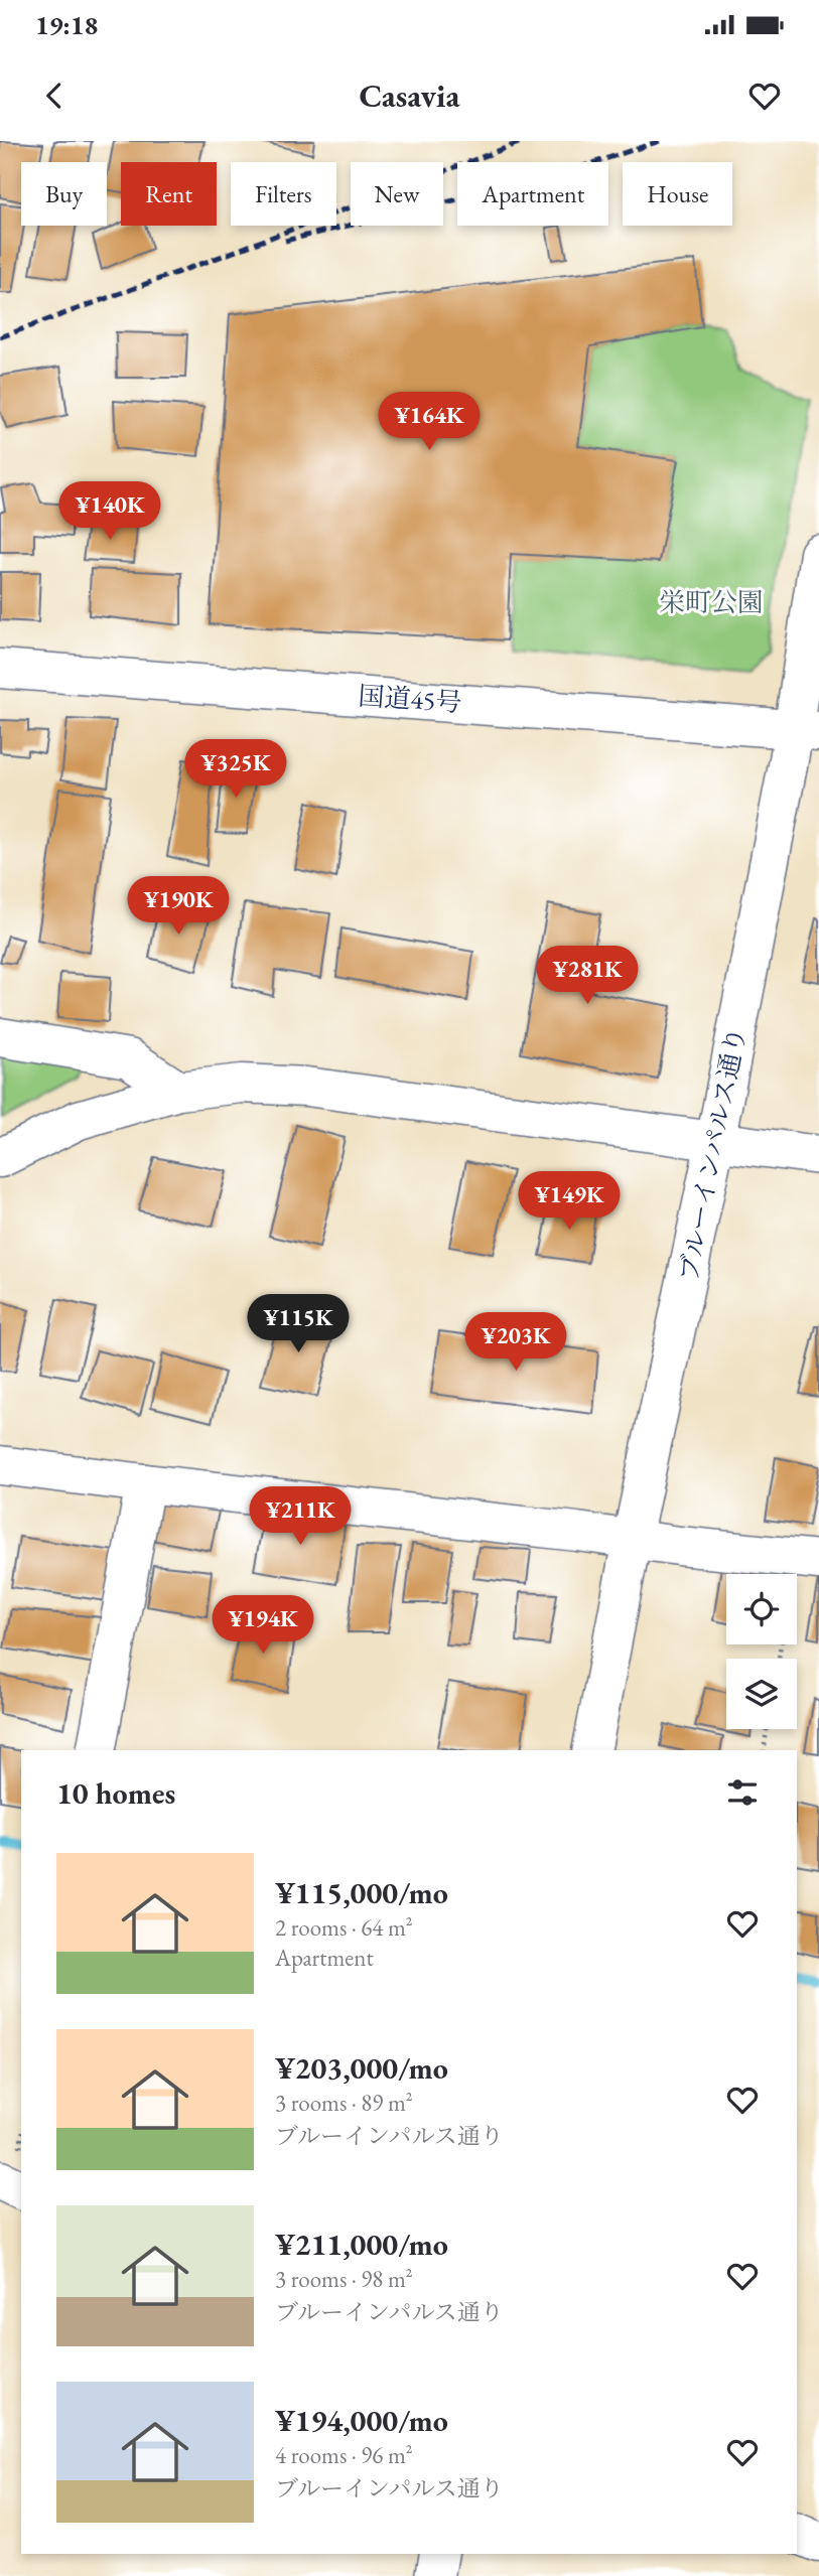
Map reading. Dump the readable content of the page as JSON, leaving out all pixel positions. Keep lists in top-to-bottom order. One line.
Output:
{"streets":{"main road":["国道45号","ブルーインパルス通り"]},"crossings":[["国道45号","ブルーインパルス通り"]],"parks":["栄町公園"],"page":{"status":"19:18","header":"Casavia","chip":["Buy","Rent","Filters","New","Apartment","House"],"price":["¥164K","¥140K","¥325K","¥190K","¥281K","¥149K","¥115K","¥203K","¥211K","¥194K"],"heading":"10 homes","list":[{"name":"¥115,000/mo","note":"2 rooms · 64 m² · Apartment"},{"name":"¥203,000/mo","note":"3 rooms · 89 m² · ブルーインパルス通り"},{"name":"¥211,000/mo","note":"3 rooms · 98 m² · ブルーインパルス通り"},{"name":"¥194,000/mo","note":"4 rooms · 96 m² · ブルーインパルス通り"}]}}
